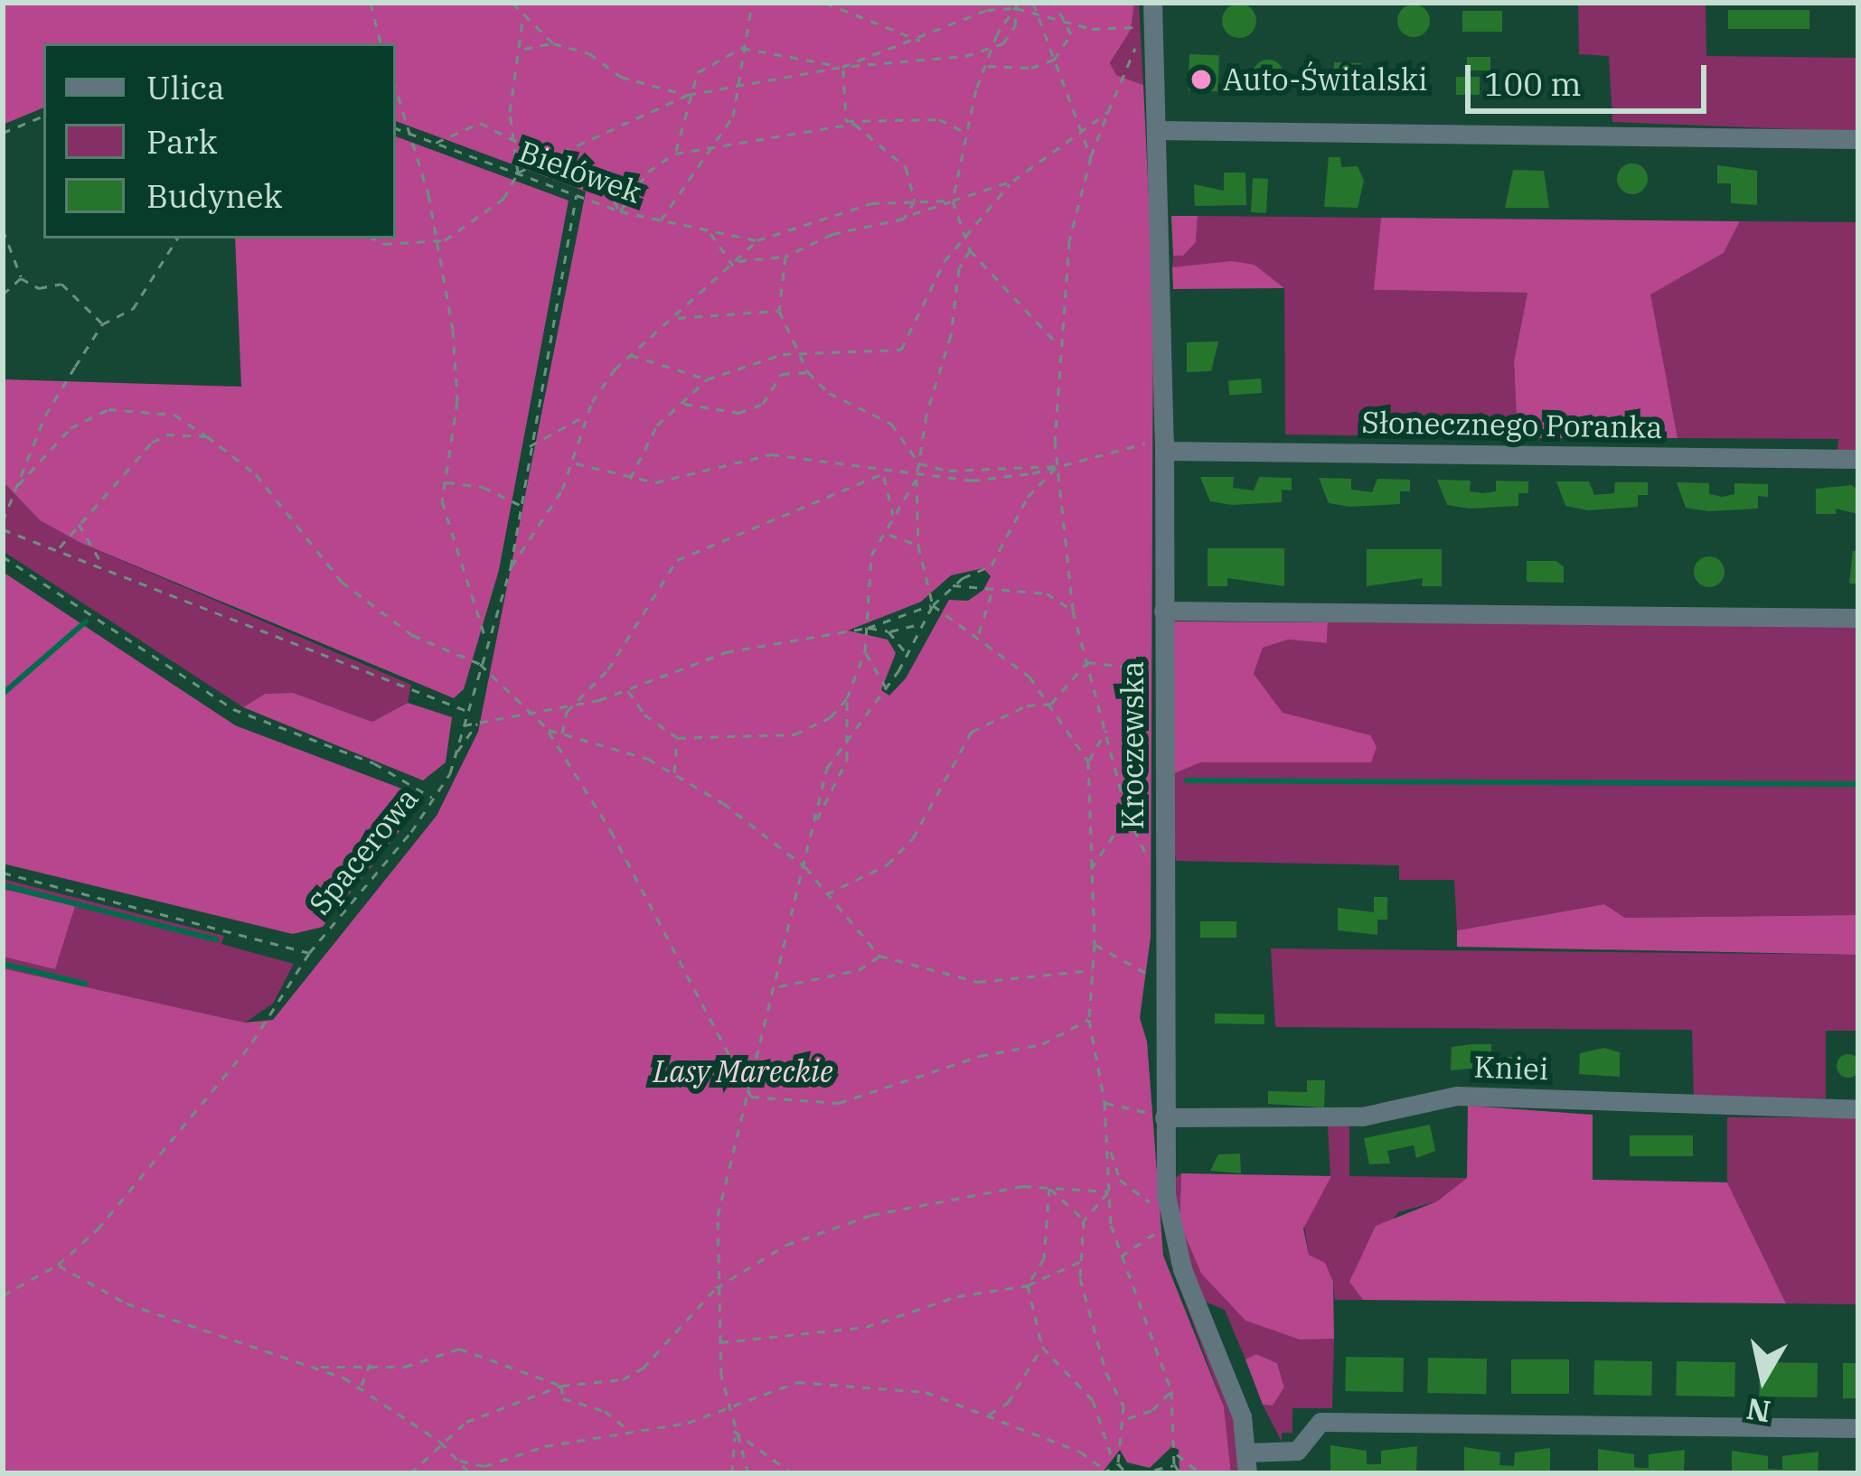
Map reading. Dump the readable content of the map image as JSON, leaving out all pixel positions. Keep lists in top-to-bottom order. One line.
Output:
{"streets":{"street":["Słonecznego Poranka","Kroczewska","Kniei"],"path":["Bielówek","Spacerowa"]},"crossings":[["Bielówek","Spacerowa"],["Słonecznego Poranka","Kroczewska"],["Kroczewska","Kniei"]],"parks":["Lasy Mareckie"],"places":["Auto-Świtalski"],"legend":["Ulica","Park","Budynek"],"scale_bar":"100 m","north":"bottom"}
